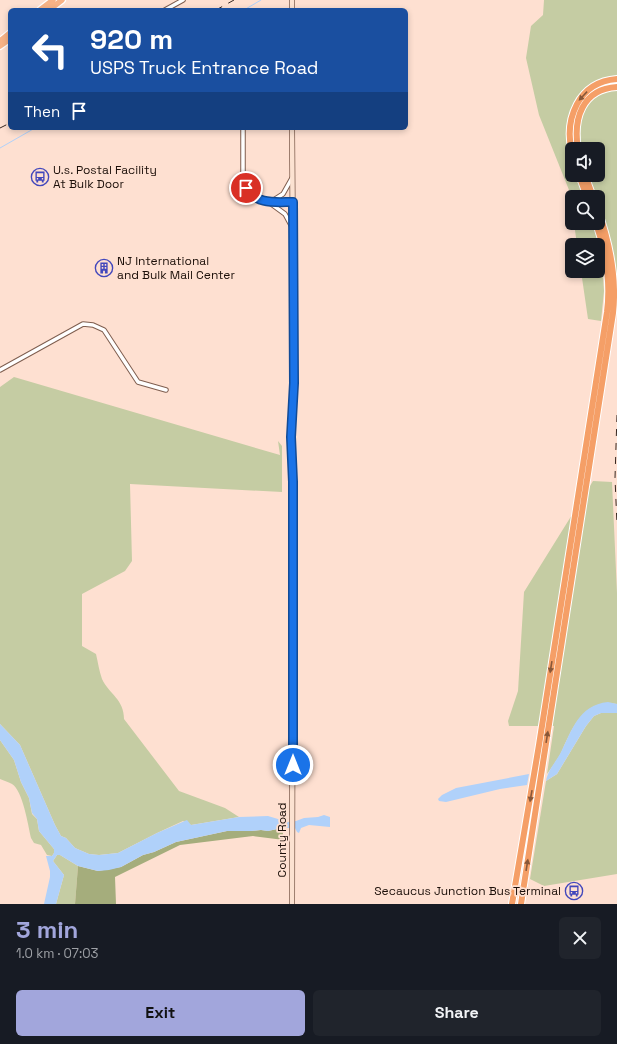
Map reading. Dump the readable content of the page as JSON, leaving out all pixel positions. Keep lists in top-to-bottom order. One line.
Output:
{"streets":{"main road":["County Road"]},"places":{"bus stop":["U.s. Postal Facility At Bulk Door","Secaucus Junction Bus Terminal"],"building":["NJ International and Bulk Mail Center"]},"page":{"turn":["920 m","USPS Truck Entrance Road"],"then":"Then","heading":["3 min","1.0 km · 07:03"],"buttons":["Exit","Share"]}}
